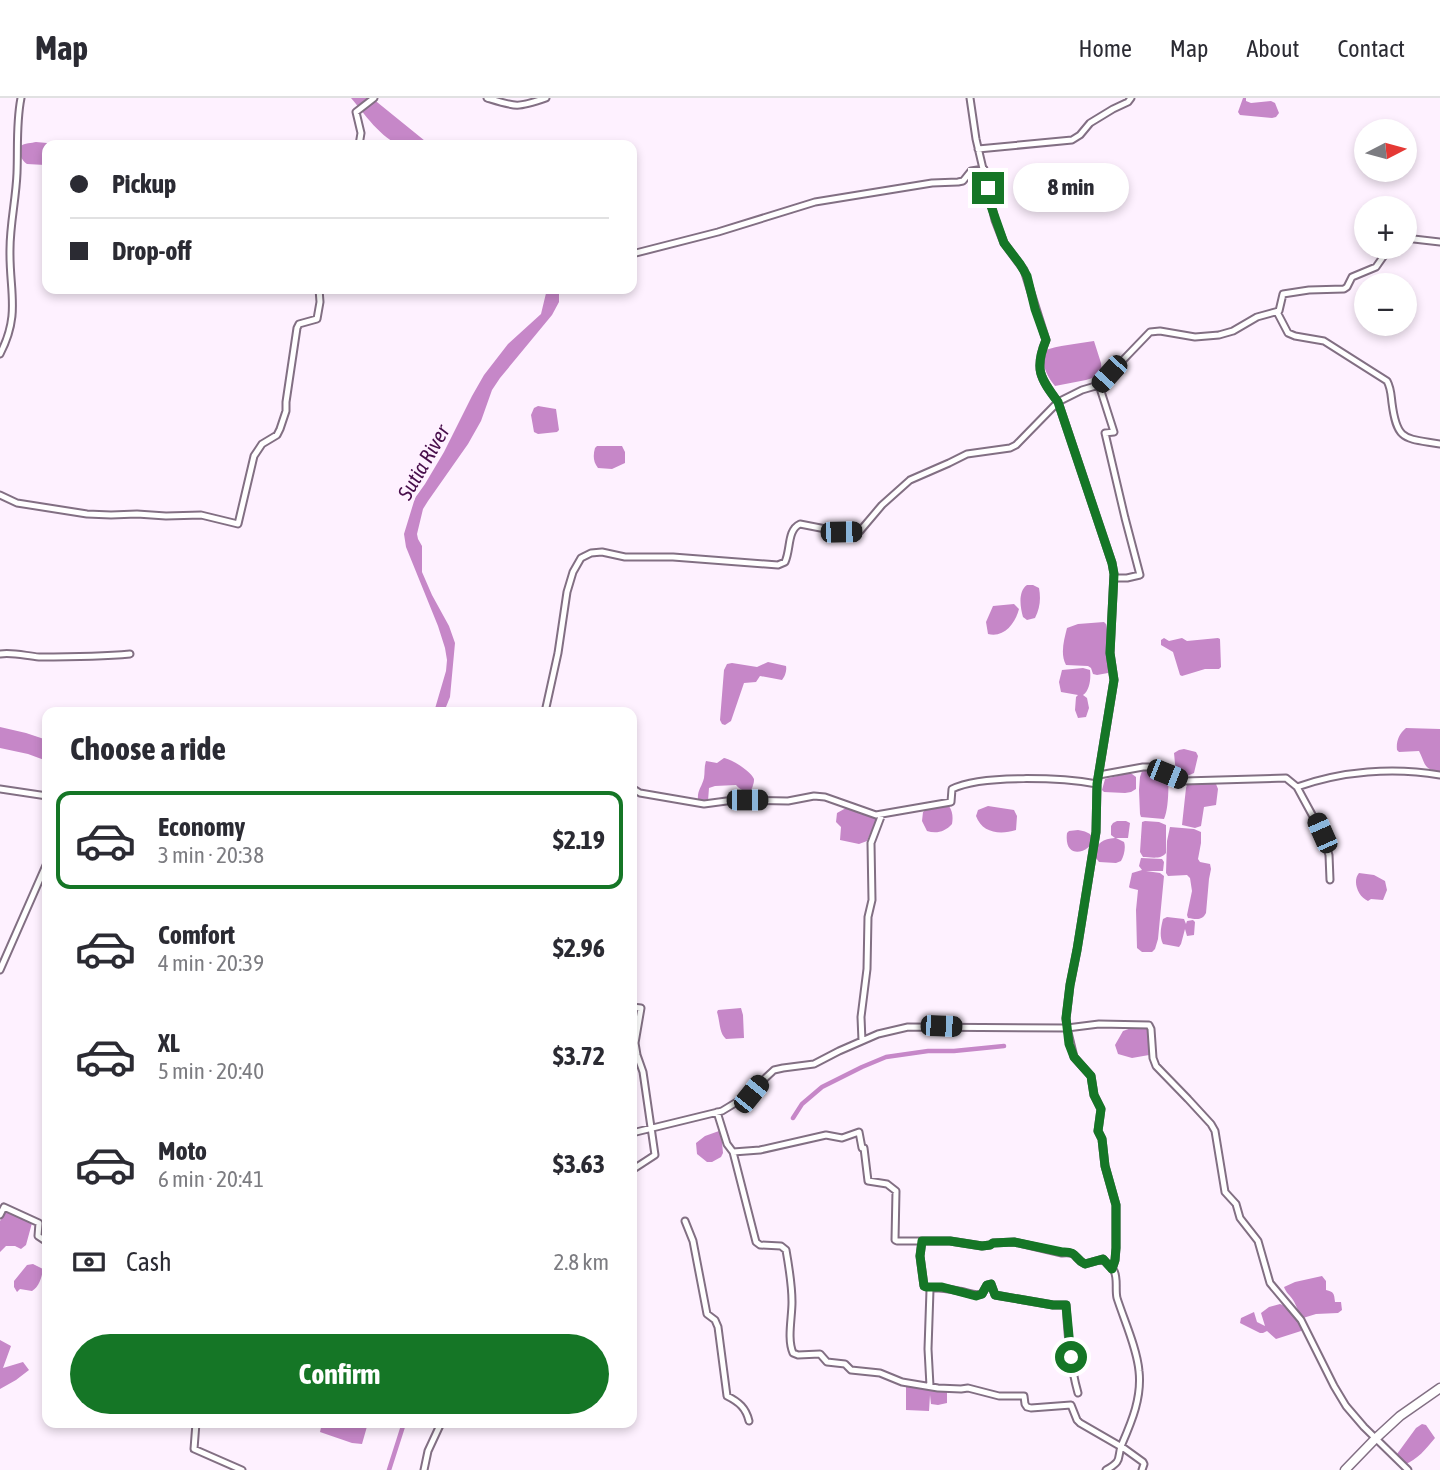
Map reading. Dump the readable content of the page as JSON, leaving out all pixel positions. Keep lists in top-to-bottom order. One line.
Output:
{"water":["Sutia River"],"north":"right","page":{"header":"Map","nav":["Home","Map","About","Contact"],"map_buttons":["+","−"],"banner":["Pickup","Drop-off"],"bubble":"8 min","heading":"Choose a ride","list":[{"name":"Economy","note":"3 min · 20:38","value":"$2.19"},{"name":"Comfort","note":"4 min · 20:39","value":"$2.96"},{"name":"XL","note":"5 min · 20:40","value":"$3.72"},{"name":"Moto","note":"6 min · 20:41","value":"$3.63"}],"pay":["Cash","2.8 km"],"buttons":"Confirm"}}
